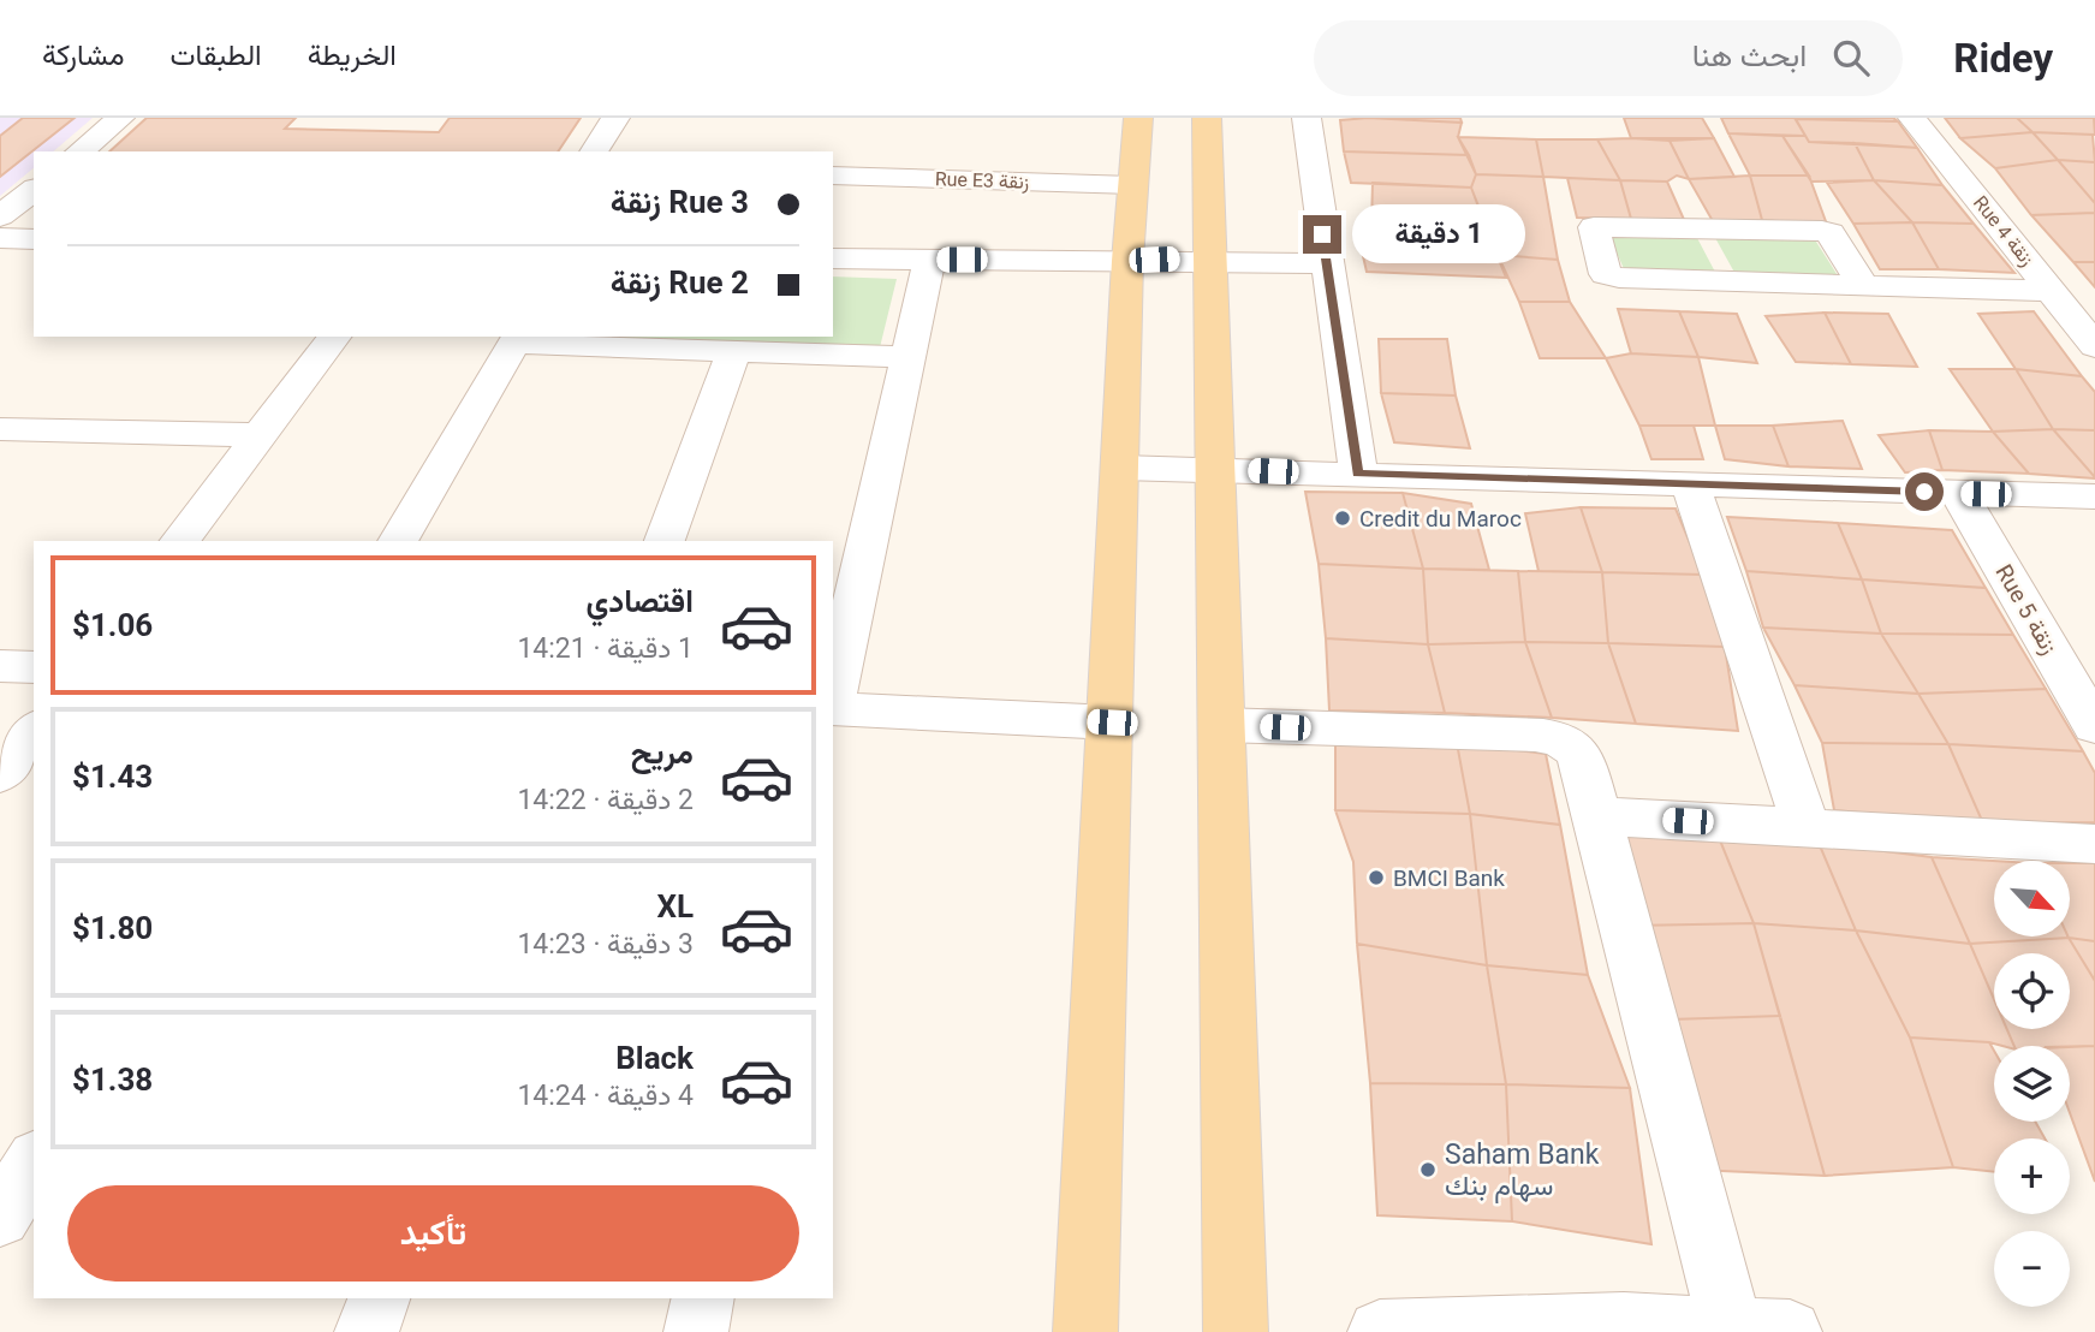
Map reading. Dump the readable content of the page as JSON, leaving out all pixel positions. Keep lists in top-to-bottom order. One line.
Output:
{"streets":{"street":["Rue E3 زنقة","Rue 4 زنقة","Rue 5 زنقة"]},"places":["Credit du Maroc","BMCI Bank","Saham Bank سهام بنك"],"north":"bottom right","page":{"header":"Ridey","search":"ابحث هنا","nav":["الخريطة","الطبقات","مشاركة"],"banner":["Rue 3 زنقة","Rue 2 زنقة"],"bubble":"1 دقيقة","list":[{"name":"اقتصادي","note":"1 دقيقة · 14:21","value":"$1.06"},{"name":"مريح","note":"2 دقيقة · 14:22","value":"$1.43"},{"name":"XL","note":"3 دقيقة · 14:23","value":"$1.80"},{"name":"Black","note":"4 دقيقة · 14:24","value":"$1.38"}],"map_buttons":["+","−"],"buttons":"تأكيد"}}
